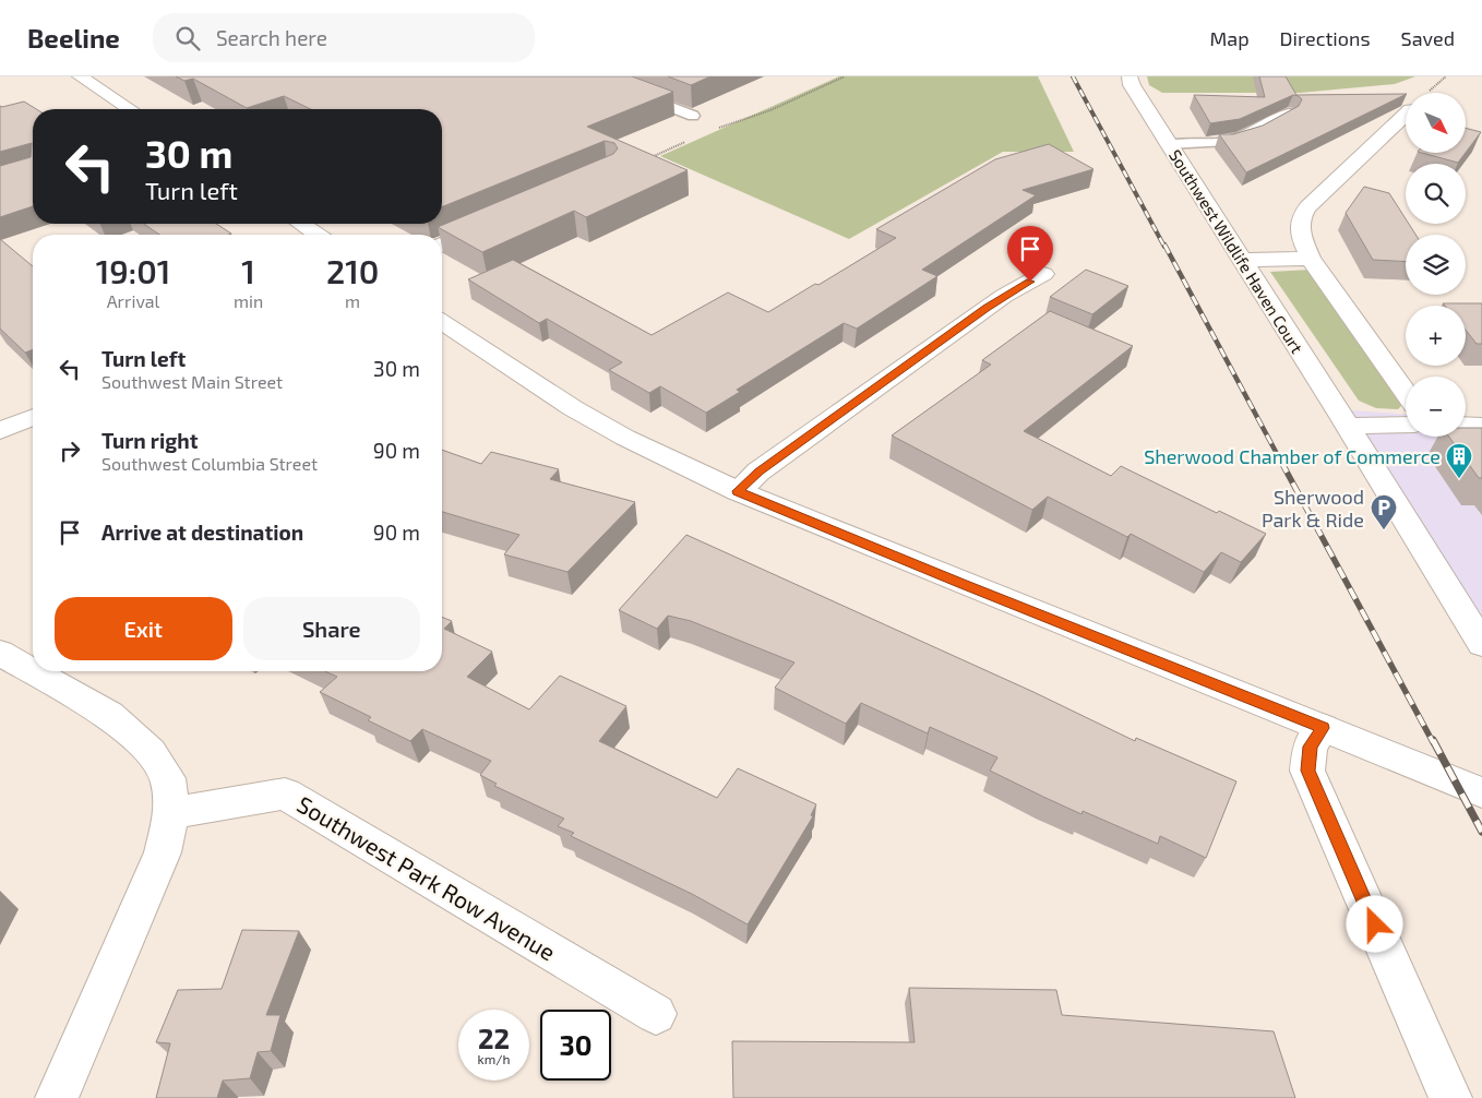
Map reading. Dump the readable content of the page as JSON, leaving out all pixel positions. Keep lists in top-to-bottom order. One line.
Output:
{"streets":{"street":["Southwest Wildlife Haven Court","Southwest Park Row Avenue"]},"places":{"building":["Sherwood Chamber of Commerce"],"parking":["Sherwood Park & Ride"]},"north":"bottom right","page":{"header":"Beeline","search":"Search here","nav":["Map","Directions","Saved"],"map_buttons":["+","−"],"turn":["30 m","Turn left"],"eta":["19:01","Arrival","1","min","210","m"],"list":[{"name":"Turn left","note":"Southwest Main Street","value":"30 m"},{"name":"Turn right","note":"Southwest Columbia Street","value":"90 m"},{"name":"Arrive at destination","value":"90 m"}],"buttons":["Exit","Share"],"speed":"22 km/h","limit":"30"}}
